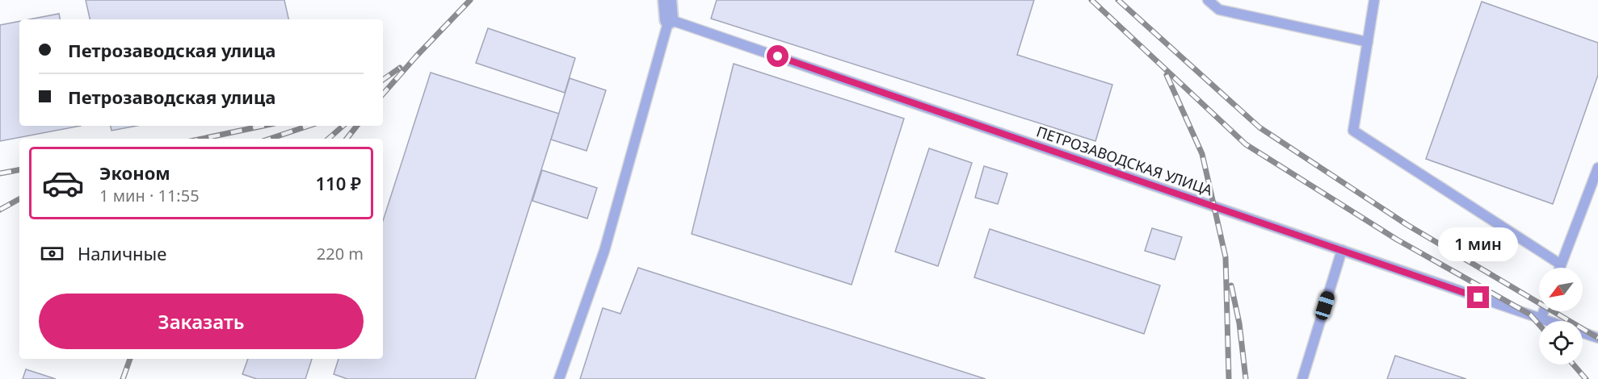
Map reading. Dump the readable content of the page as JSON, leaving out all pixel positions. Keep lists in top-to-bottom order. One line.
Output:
{"streets":{"lane":["ПЕТРОЗАВОДСКАЯ УЛИЦА"]},"north":"bottom left","page":{"banner":["Петрозаводская улица","Петрозаводская улица"],"list":[{"name":"Эконом","note":"1 мин · 11:55","value":"110 ₽"}],"pay":["Наличные","220 m"],"bubble":"1 мин","buttons":"Заказать"}}
